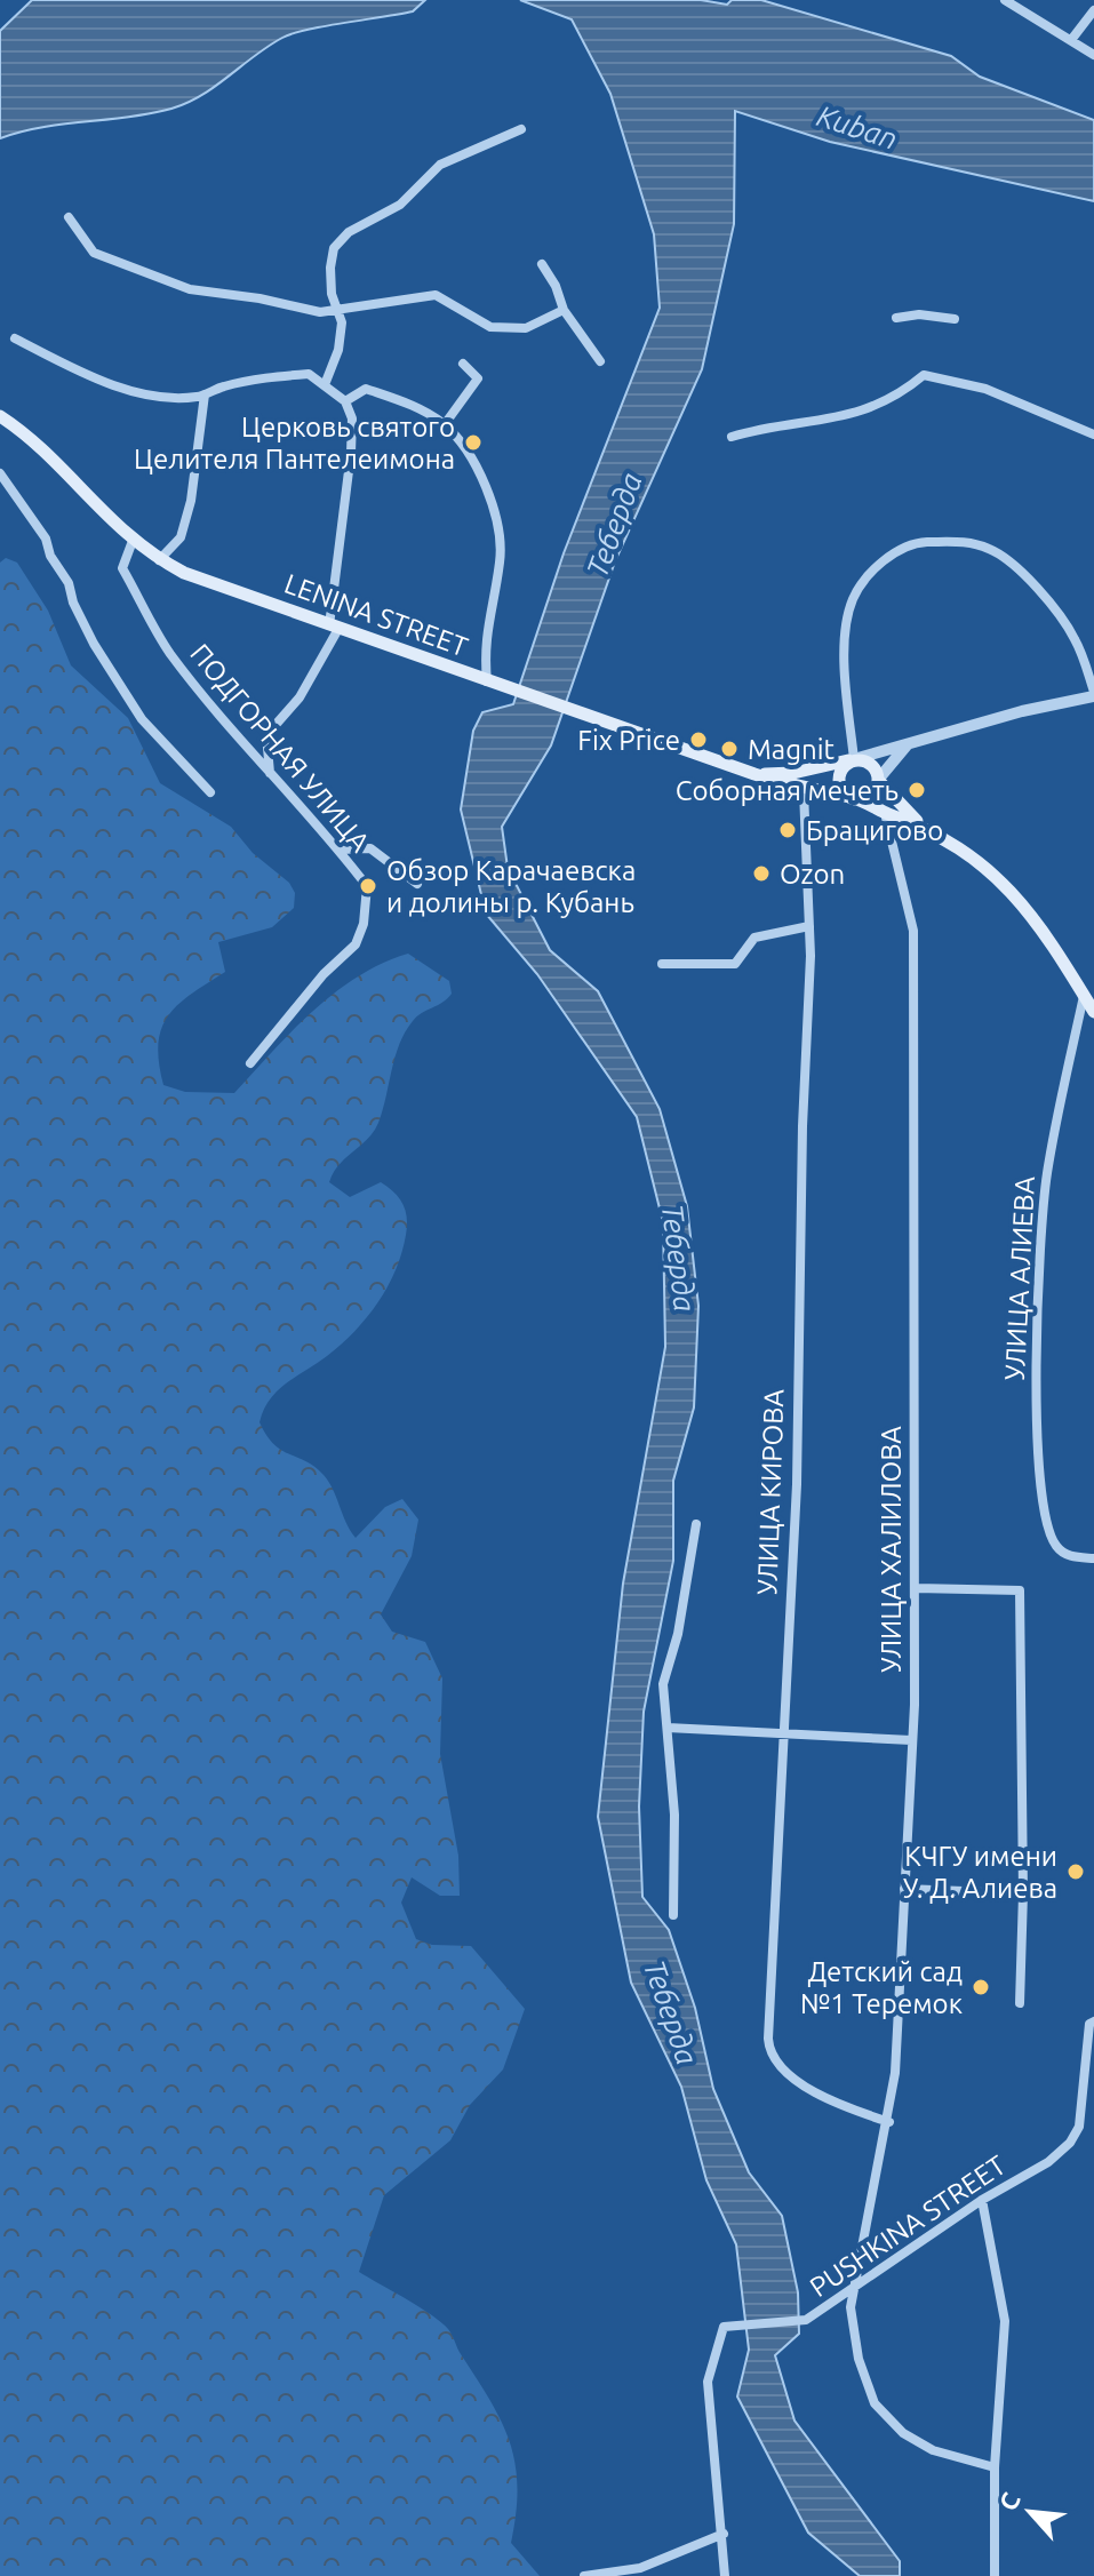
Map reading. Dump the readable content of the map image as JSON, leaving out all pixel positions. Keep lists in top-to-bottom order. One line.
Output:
{"streets":{"main road":["LENINA STREET"],"street":["ПОДГОРНАЯ УЛИЦА","УЛИЦА АЛИЕВА","УЛИЦА КИРОВА","УЛИЦА ХАЛИЛОВА","PUSHKINA STREET"]},"crossings":[["LENINA STREET","ПОДГОРНАЯ УЛИЦА"],["LENINA STREET","УЛИЦА АЛИЕВА"],["LENINA STREET","УЛИЦА КИРОВА"],["LENINA STREET","УЛИЦА ХАЛИЛОВА"],["УЛИЦА КИРОВА","УЛИЦА ХАЛИЛОВА"],["УЛИЦА ХАЛИЛОВА","PUSHKINA STREET"]],"water":["Kuban","Теберда"],"places":["Церковь святого Целителя Пантелеимона","Fix Price","Magnit","Соборная мечеть","Брацигово","Ozon","Обзор Карачаевска и долины р. Кубань","КЧГУ имени У. Д. Алиева","Детский сад №1 Теремок"],"north":"top left"}
